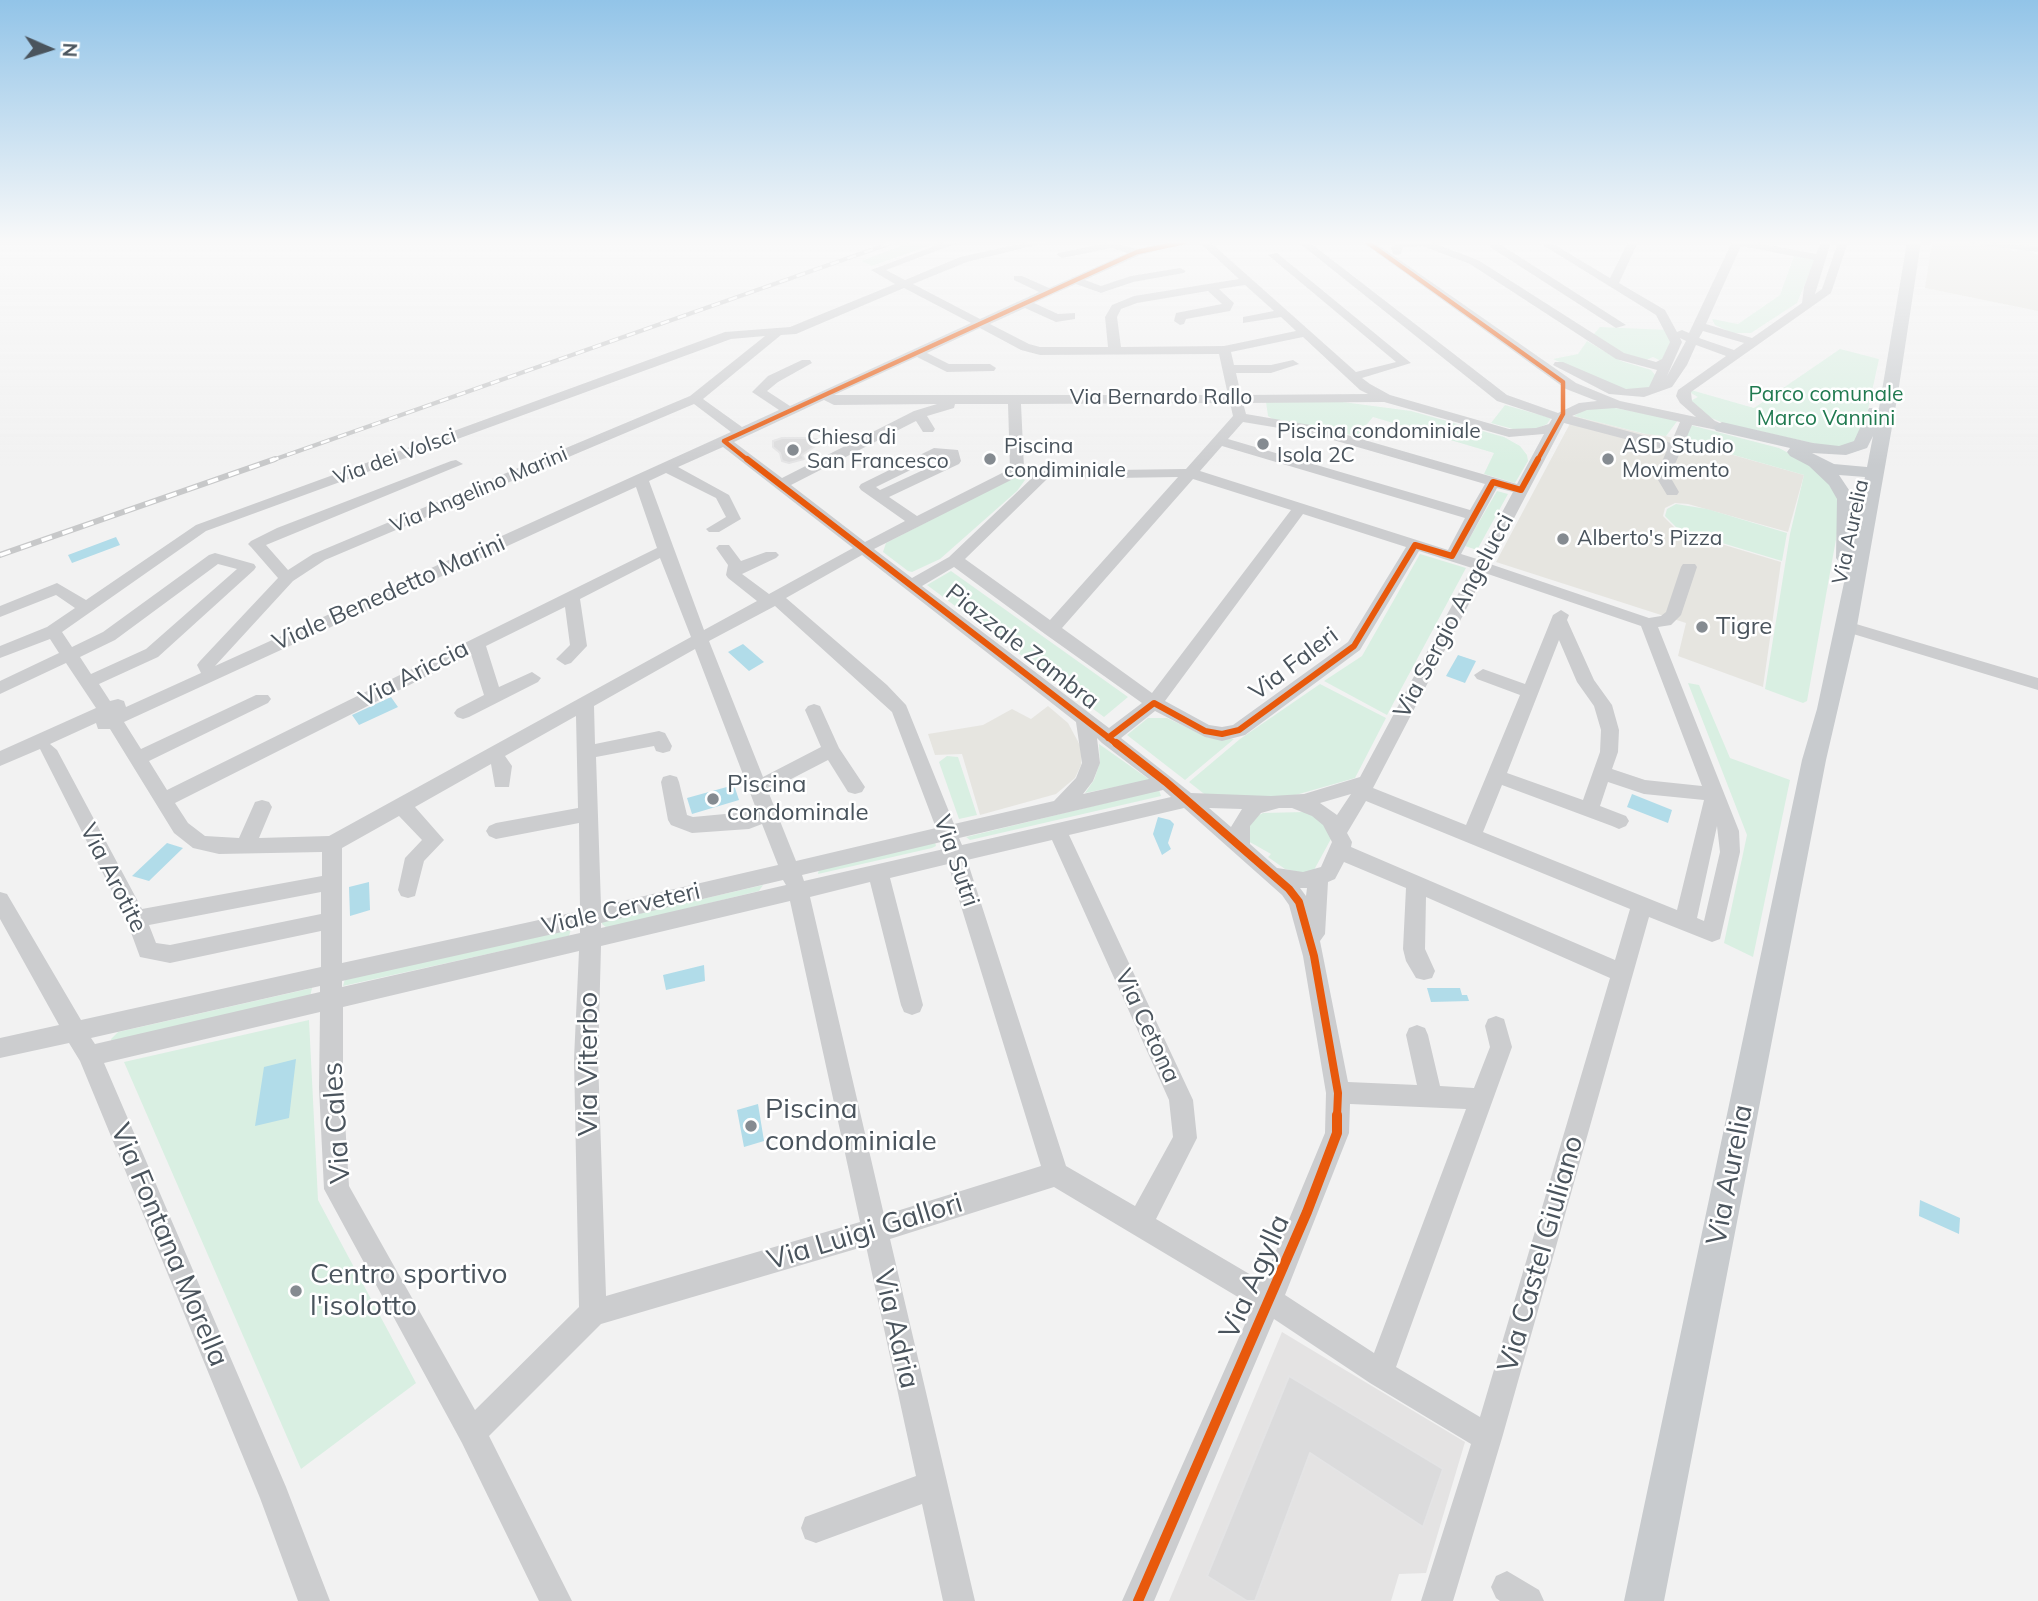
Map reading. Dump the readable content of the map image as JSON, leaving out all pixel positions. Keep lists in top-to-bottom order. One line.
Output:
{"streets":{"main road":["Via Aurelia"],"street":["Via Bernardo Rallo","Via dei Volsci","Via Angelino Marini","Viale Benedetto Marini","Via Sergio Angelucci","Piazzale Zambra","Via Faleri","Via Ariccia","Via Sutri","Via Arotite","Viale Cerveteri","Via Cetona","Via Viterbo","Via Cales","Via Luigi Gallori","Via Fontana Morella","Via Castel Giuliano","Via Agylla","Via Adria"]},"crossings":[["Via Bernardo Rallo","Viale Benedetto Marini"],["Via dei Volsci","Via Angelino Marini"],["Via Angelino Marini","Viale Benedetto Marini"],["Viale Benedetto Marini","Piazzale Zambra"],["Viale Benedetto Marini","Via Adria"],["Via Sergio Angelucci","Piazzale Zambra"],["Via Sergio Angelucci","Viale Cerveteri"],["Piazzale Zambra","Viale Cerveteri"],["Via Ariccia","Via Adria"],["Via Sutri","Viale Cerveteri"],["Via Sutri","Via Luigi Gallori"],["Via Arotite","Via Cales"],["Viale Cerveteri","Via Cetona"],["Viale Cerveteri","Via Viterbo"],["Viale Cerveteri","Via Cales"],["Viale Cerveteri","Via Fontana Morella"],["Viale Cerveteri","Via Adria"],["Via Viterbo","Via Luigi Gallori"],["Via Cales","Via Luigi Gallori"],["Via Luigi Gallori","Via Adria"]],"parks":["Parco comunale Marco Vannini"],"places":["Piscina condominiale Isola 2C","Chiesa di San Francesco","Piscina condiminiale","ASD Studio Movimento","Alberto's Pizza","Tigre","Piscina condominale","Piscina condominiale","Centro sportivo l'isolotto"],"north":"right"}
